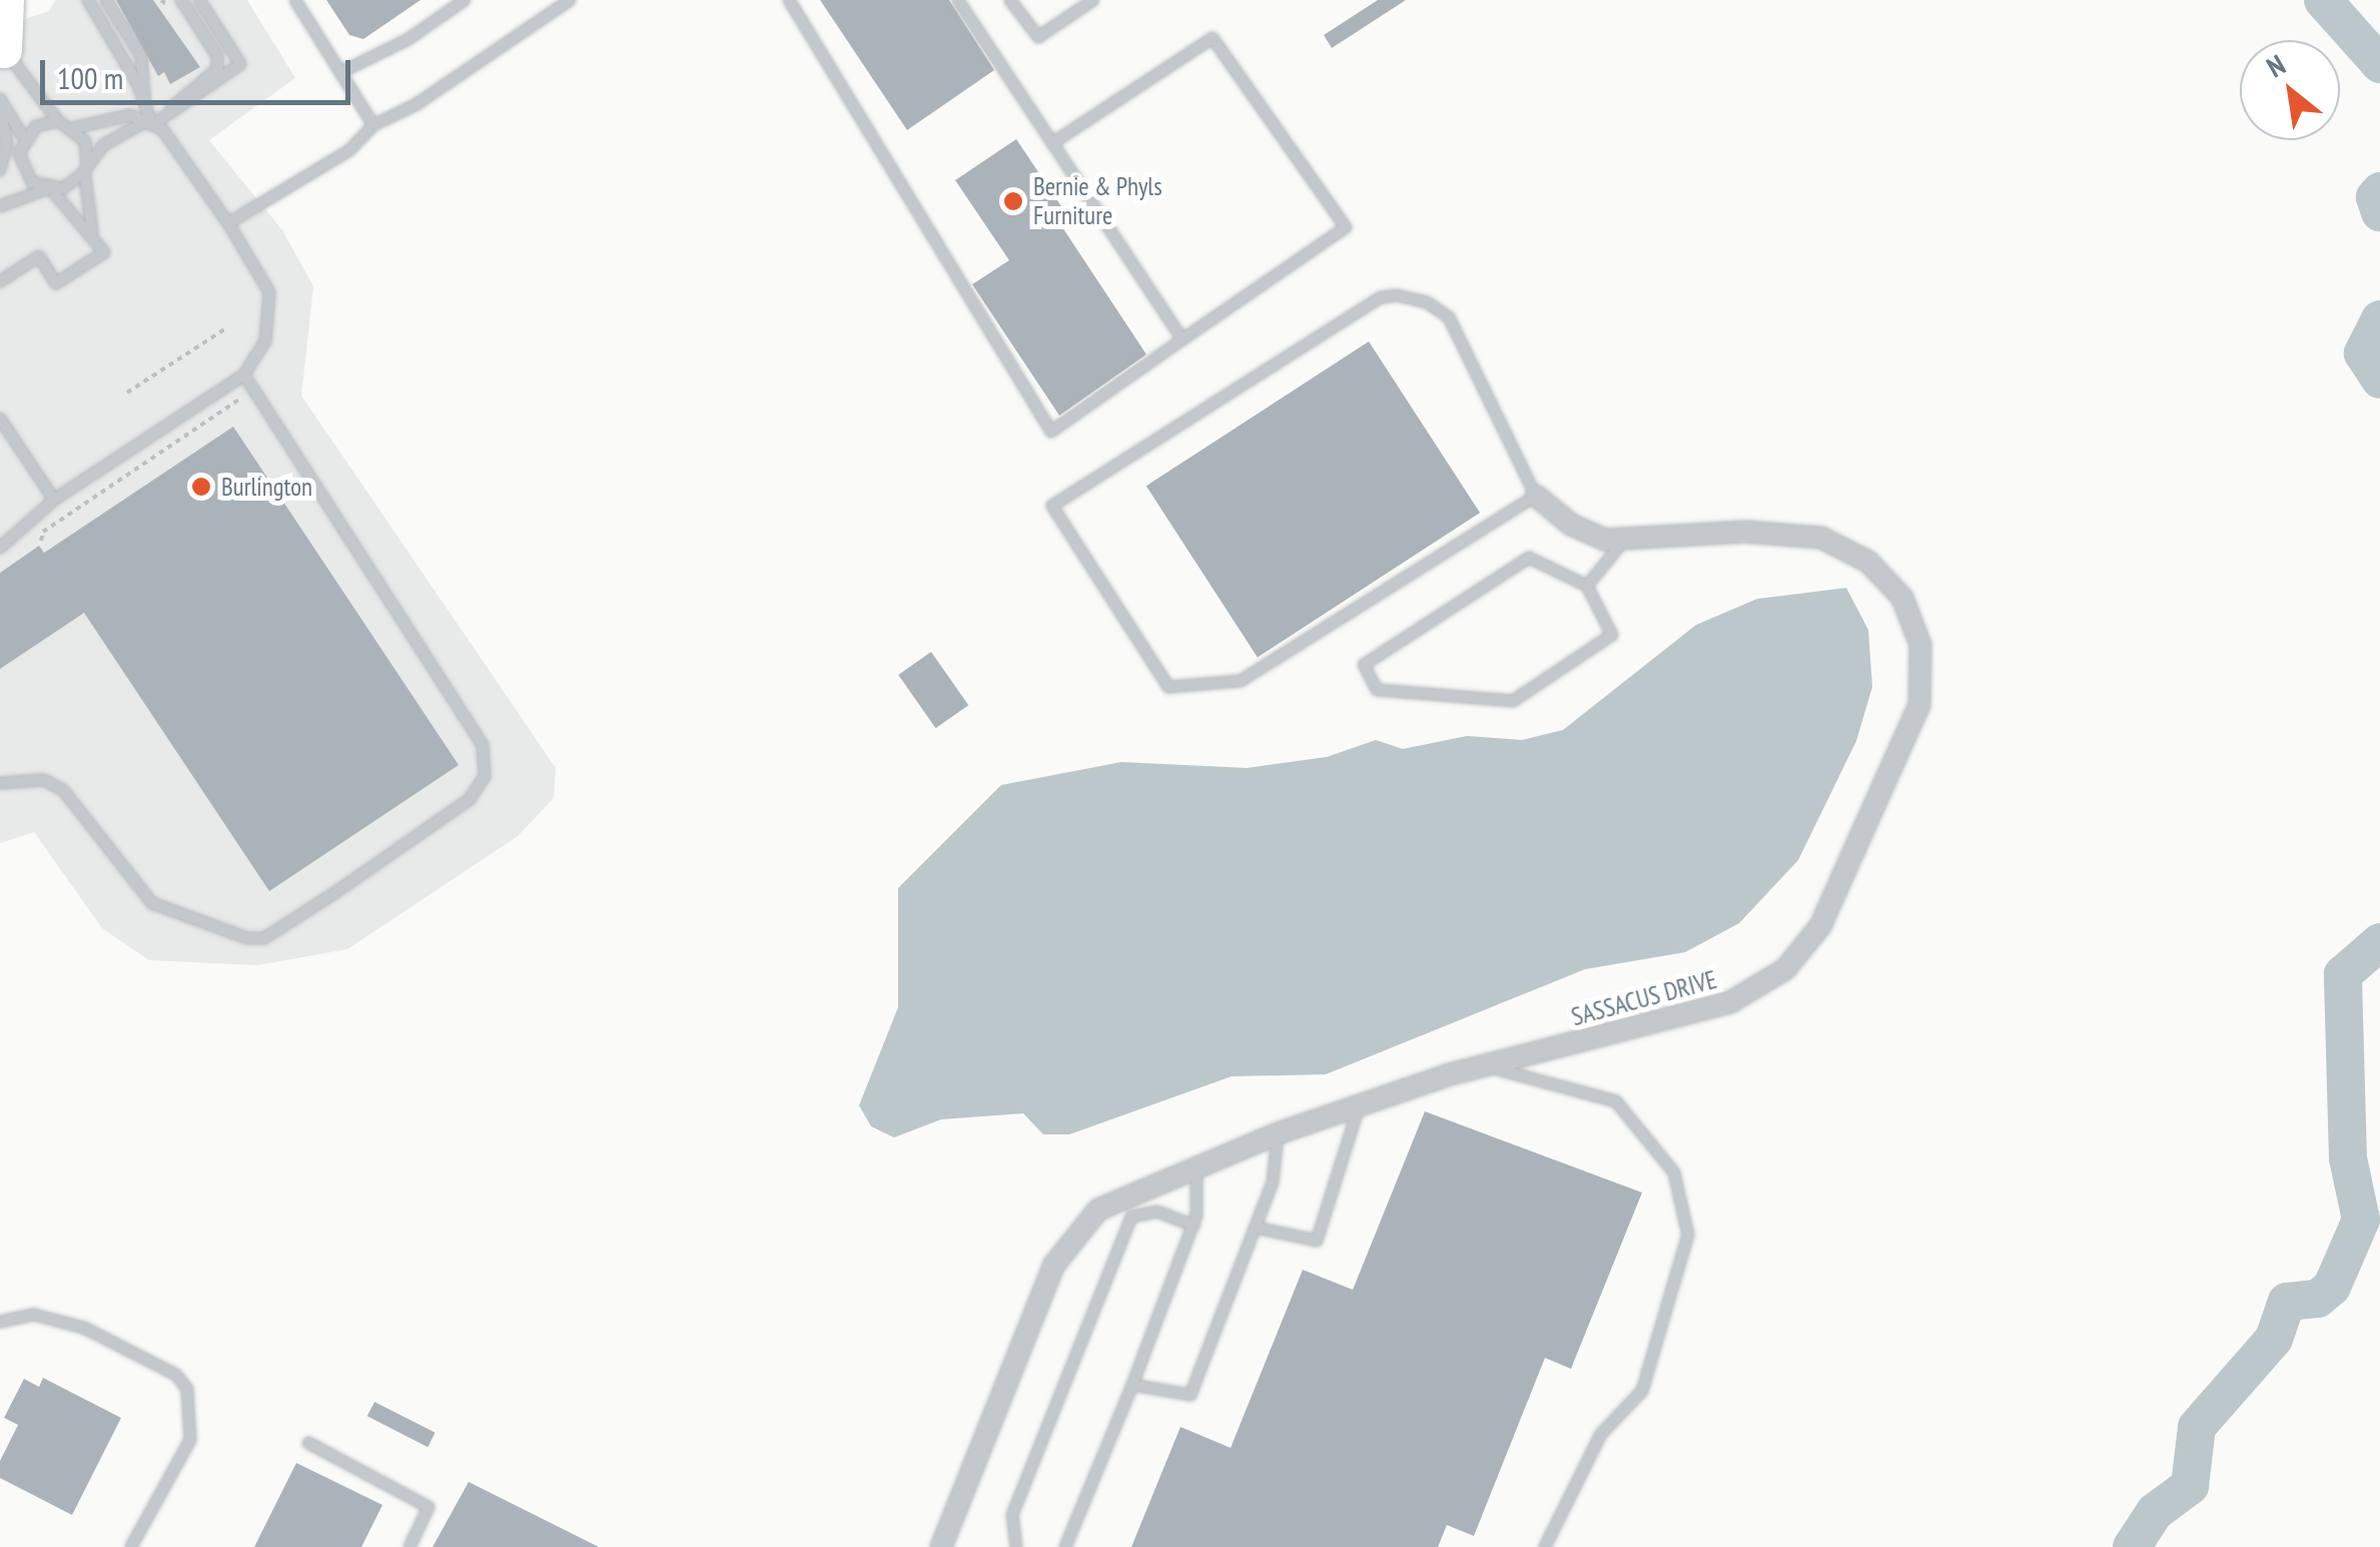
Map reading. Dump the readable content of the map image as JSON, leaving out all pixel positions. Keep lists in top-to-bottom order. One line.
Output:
{"streets":{"street":["SASSACUS DRIVE"]},"places":["Bernie & Phyls Furniture","Burlington"],"scale_bar":"100 m","north":"top left"}
